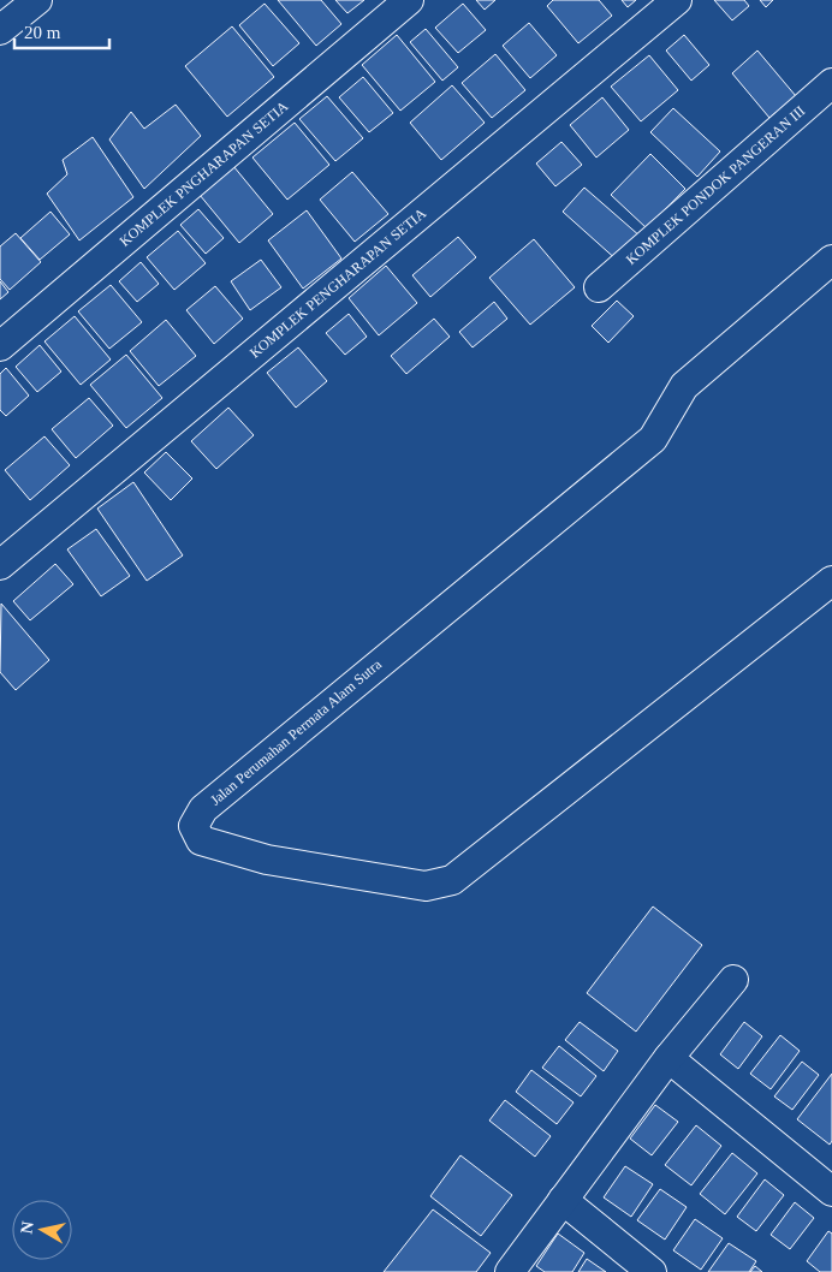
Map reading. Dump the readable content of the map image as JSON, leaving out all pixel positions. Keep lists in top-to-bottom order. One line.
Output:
{"streets":{"street":["KOMPLEK PNGHARAPAN SETIA","KOMPLEK PONDOK PANGERAN III","KOMPLEK PENGHARAPAN SETIA","Jalan Perumahan Permata Alam Sutra"]},"scale_bar":"20 m","north":"left"}
